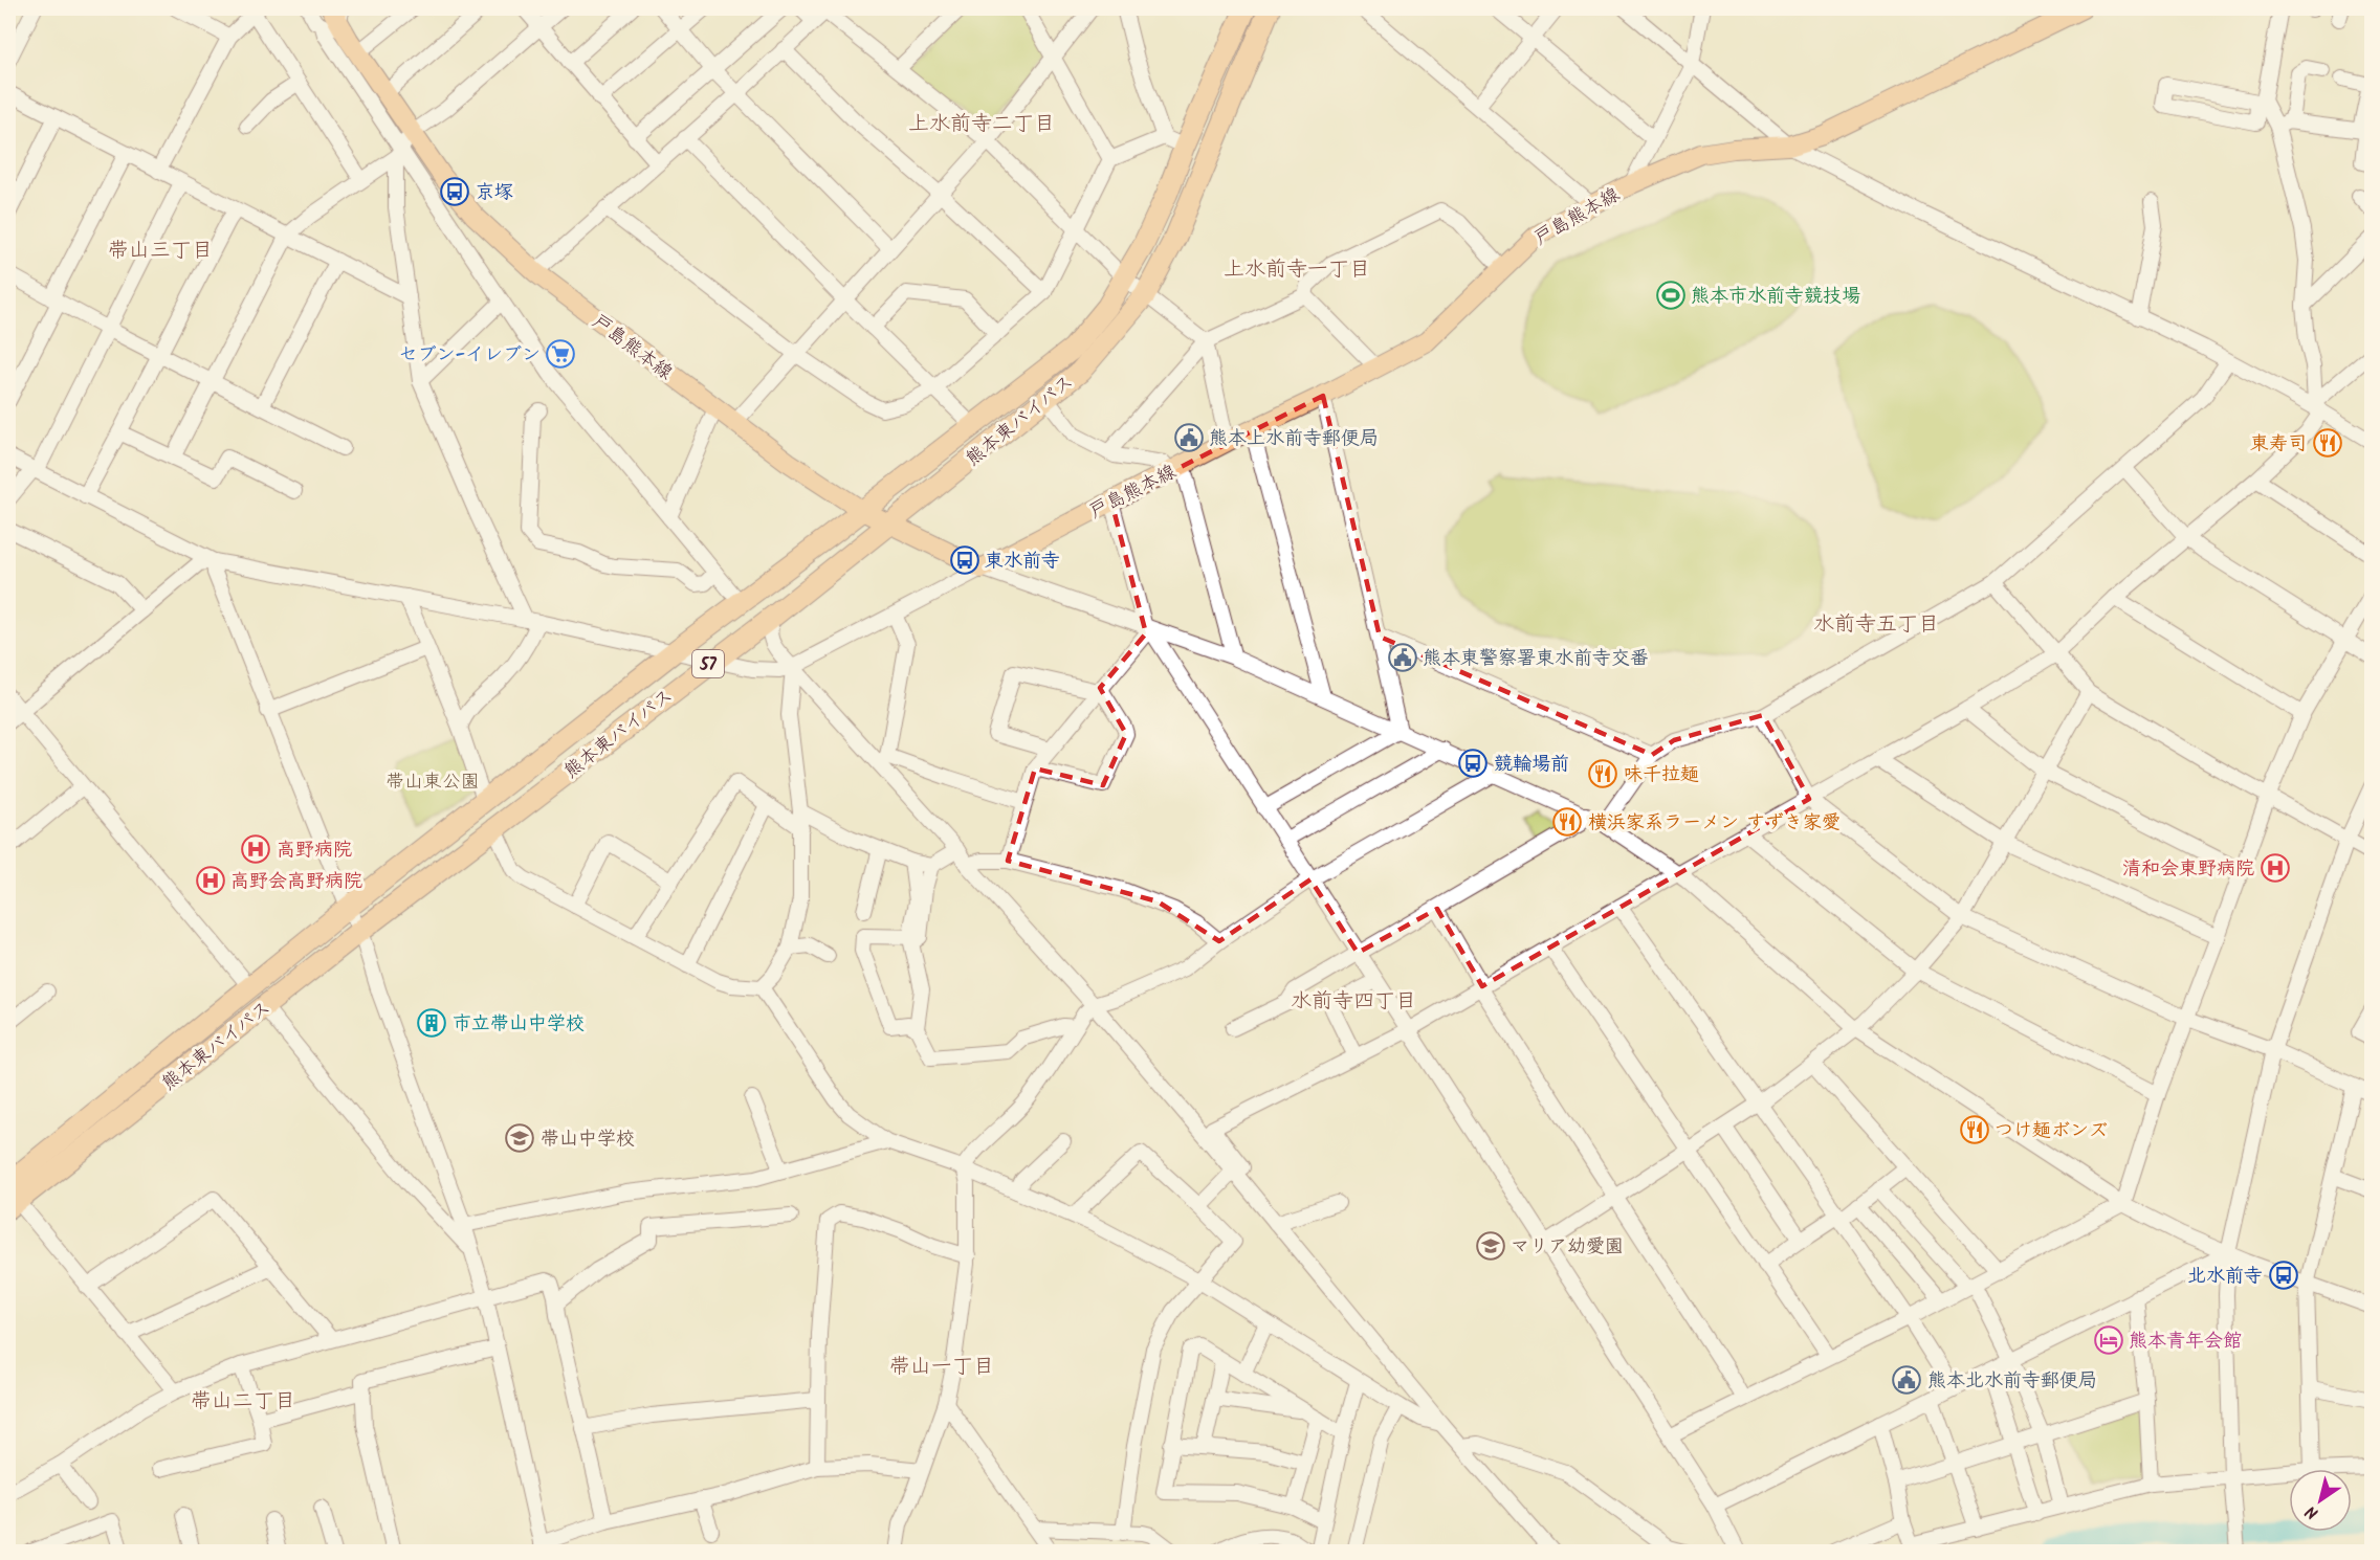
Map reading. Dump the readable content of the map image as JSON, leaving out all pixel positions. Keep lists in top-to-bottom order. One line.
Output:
{"streets":{"highway":["熊本東バイパス","57"],"main road":["戸島熊本線"]},"crossings":[["戸島熊本線","熊本東バイパス"]],"districts":["上水前寺二丁目","帯山三丁目","上水前寺一丁目","水前寺五丁目","水前寺四丁目","帯山一丁目","帯山二丁目"],"parks":["帯山東公園"],"places":{"bus stop":["京塚","東水前寺","競輪場前","北水前寺"],"sports":["熊本市水前寺競技場"],"supermarket":["セブン-イレブン"],"public building":["熊本上水前寺郵便局","熊本東警察署東水前寺交番","熊本北水前寺郵便局"],"restaurant":["東寿司","味千拉麺","横浜家系ラーメン すずき家愛","つけ麺ボンズ"],"hospital":["高野病院","清和会東野病院","高野会高野病院"],"building":["市立帯山中学校"],"school or university":["帯山中学校","マリア幼愛園"],"hotel":["熊本青年会館"]},"north":"bottom left"}
